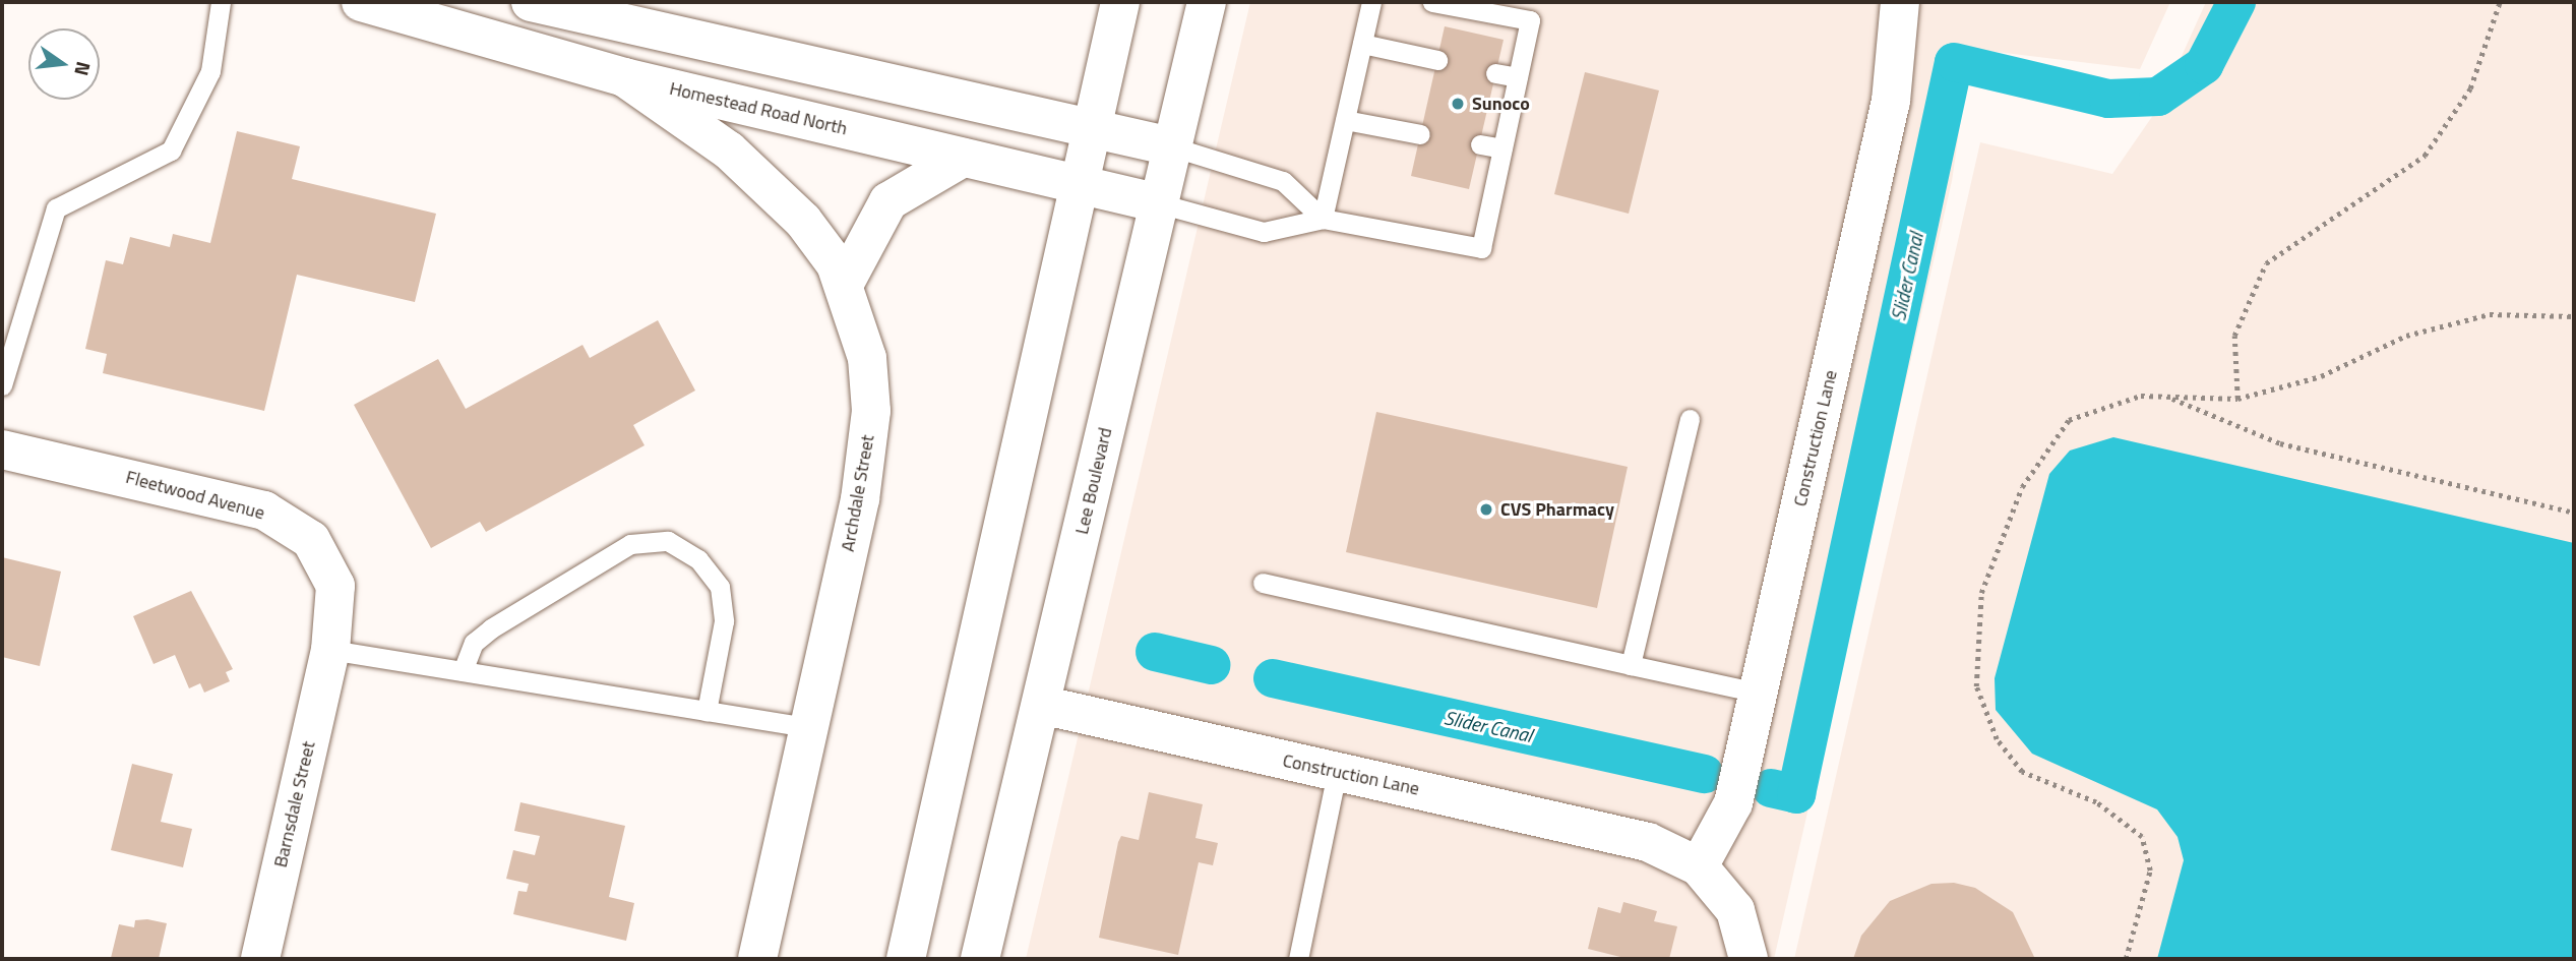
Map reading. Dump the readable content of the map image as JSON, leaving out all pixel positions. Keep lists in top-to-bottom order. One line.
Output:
{"streets":{"main road":["Homestead Road North","Construction Lane","Lee Boulevard","Archdale Street","Fleetwood Avenue","Barnsdale Street"]},"crossings":[["Homestead Road North","Lee Boulevard"],["Homestead Road North","Archdale Street"],["Construction Lane","Lee Boulevard"],["Fleetwood Avenue","Barnsdale Street"]],"water":["Slider Canal"],"places":["Sunoco","CVS Pharmacy"],"north":"right"}
